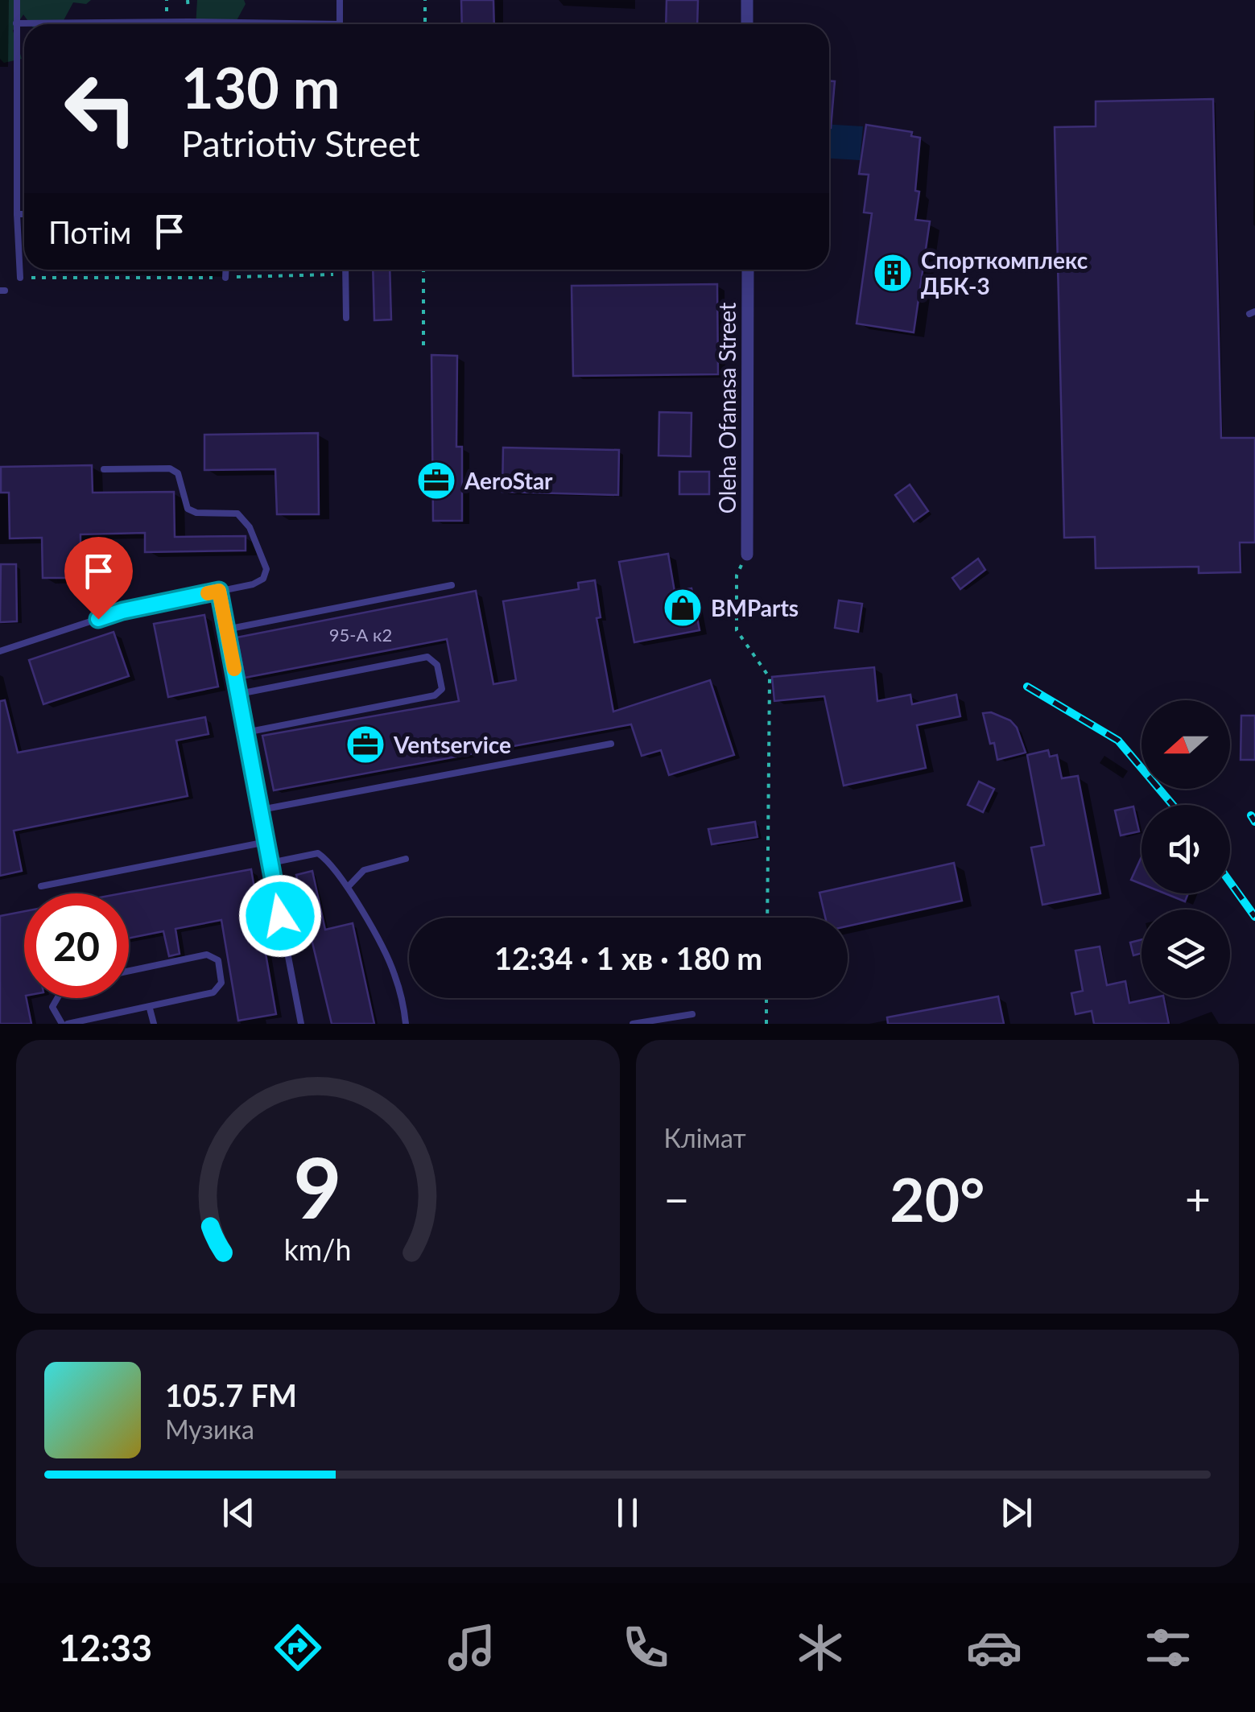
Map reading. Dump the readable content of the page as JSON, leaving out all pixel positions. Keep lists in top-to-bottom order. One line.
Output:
{"streets":{"street":["Oleha Ofanasa Street"]},"places":{"building":["Спорткомплекс ДБК-3"],"office":["AeroStar","Ventservice"],"shop":["BMParts"]},"house_numbers":["95-А к2"],"north":"left","page":{"turn":["130 m","Patriotiv Street"],"then":"Потім","limit":"20","trip":"12:34 · 1 хв · 180 m","tile":"Клімат","heat":["−","20°","+"],"song":["105.7 FM","Музика"],"tabs":"12:33","gauge":["9","km/h"]}}
